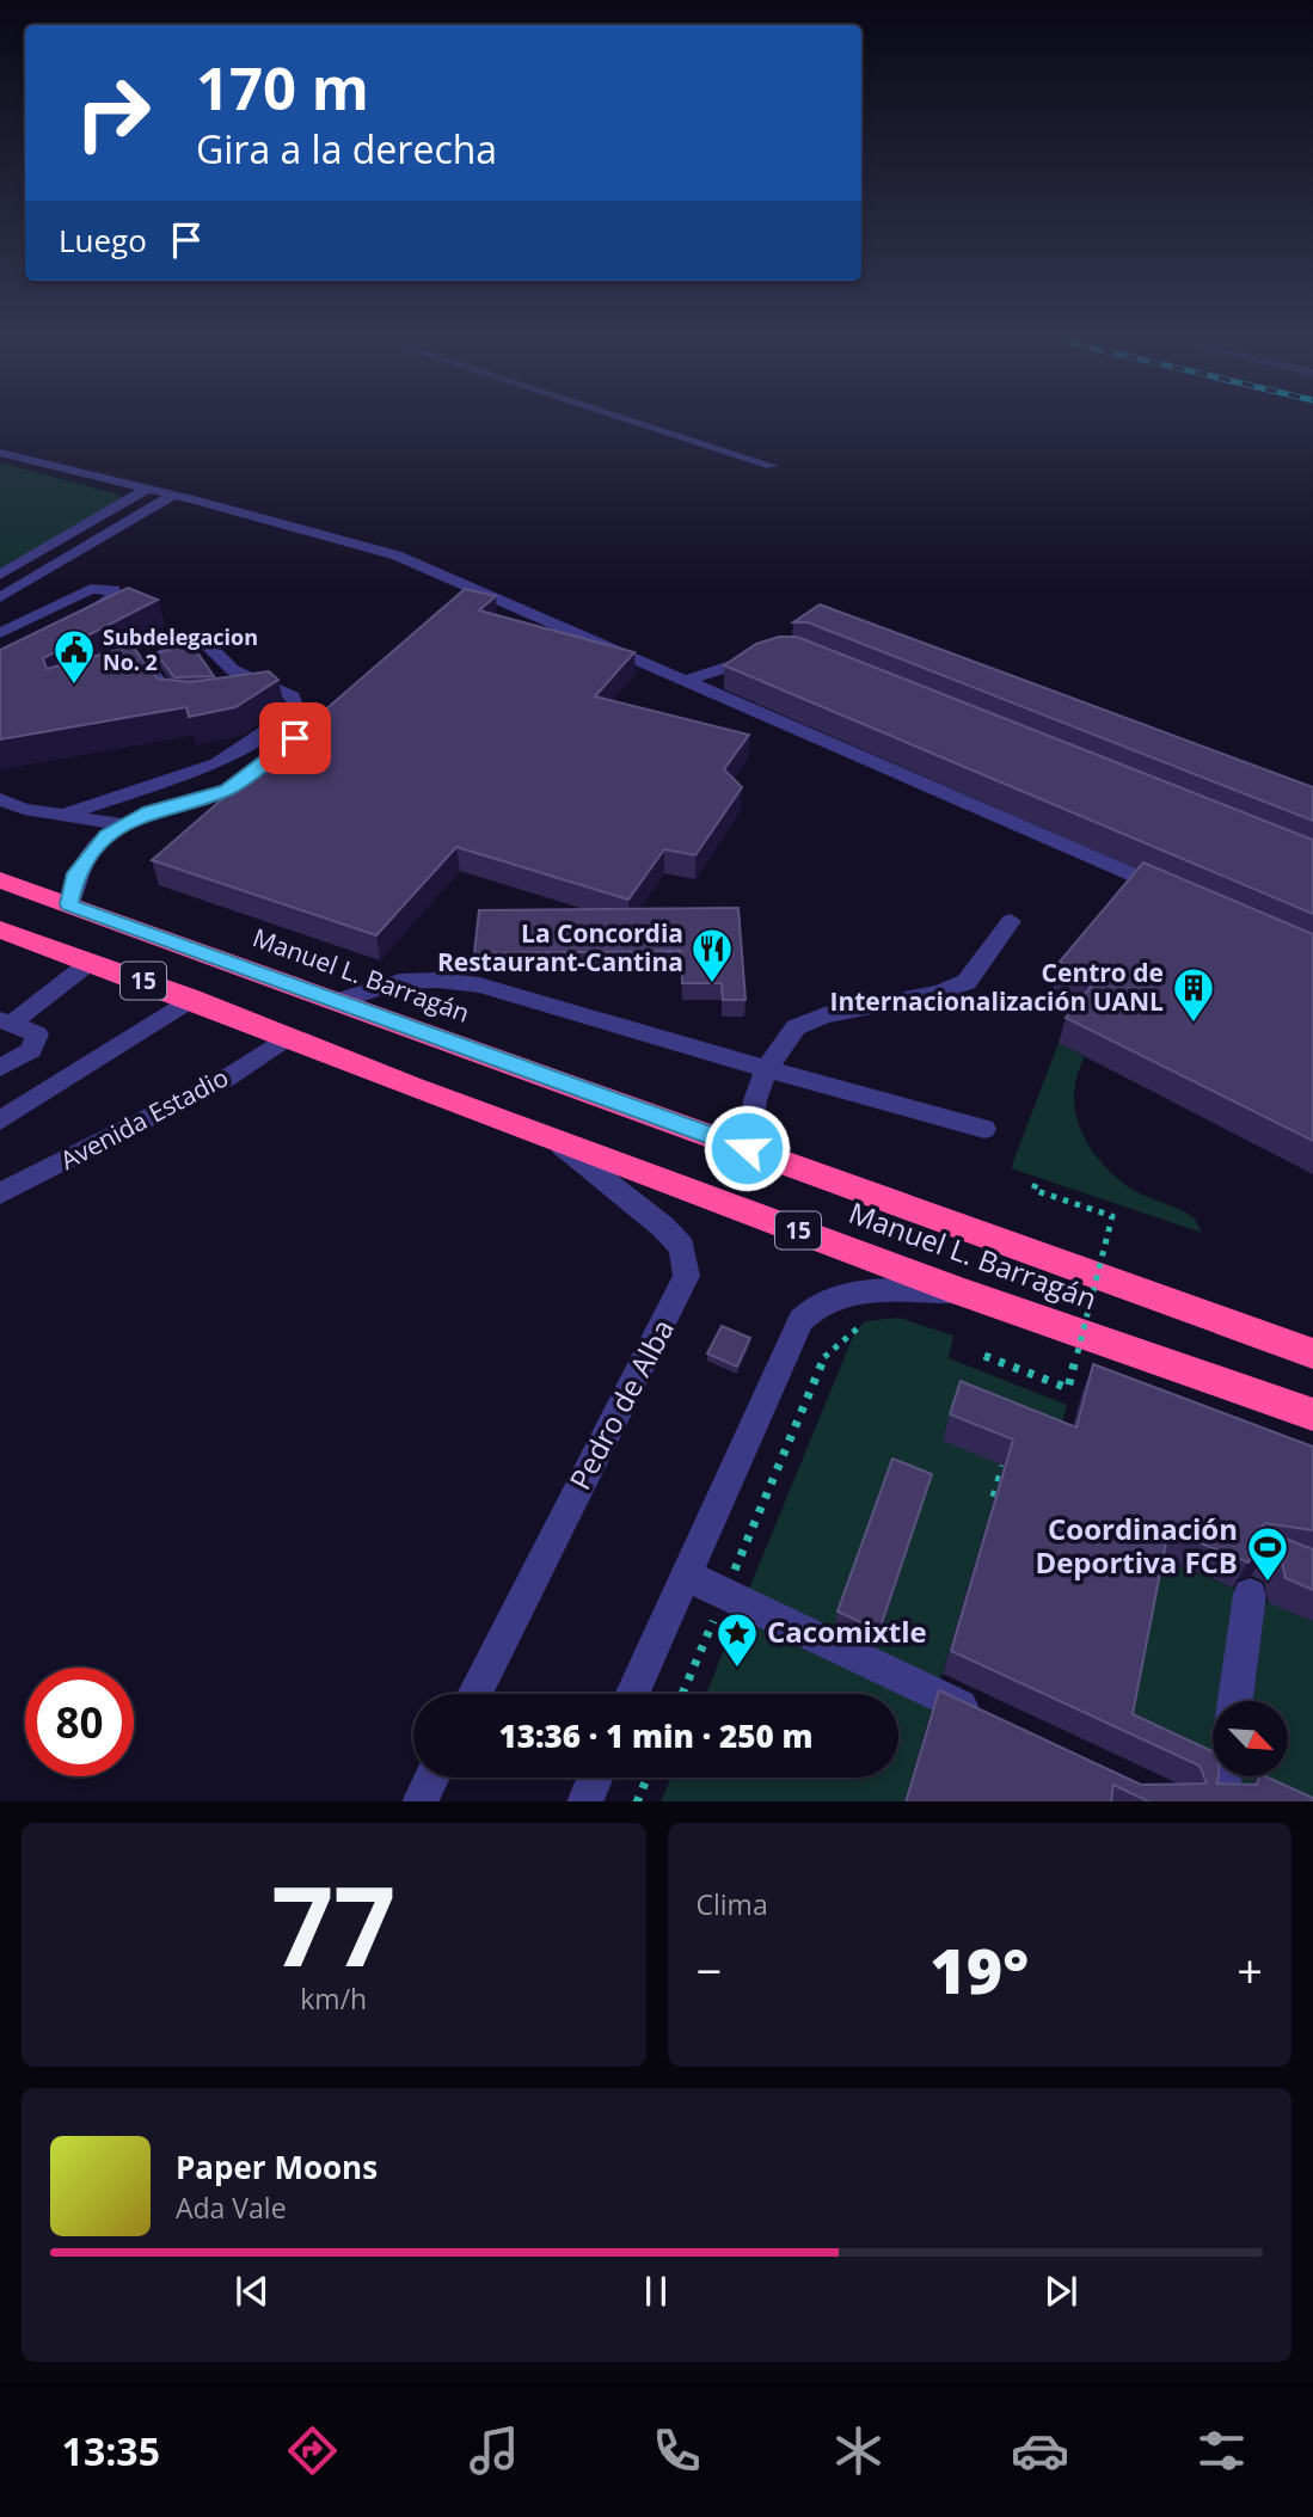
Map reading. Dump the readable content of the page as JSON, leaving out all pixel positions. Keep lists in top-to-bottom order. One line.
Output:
{"streets":{"highway":["Manuel L. Barragán","15"],"street":["Avenida Estadio","Pedro de Alba"]},"crossings":[["Manuel L. Barragán","Avenida Estadio"],["Manuel L. Barragán","Pedro de Alba"]],"places":{"public building":["Subdelegacion No. 2"],"restaurant":["La Concordia Restaurant-Cantina"],"building":["Centro de Internacionalización UANL"],"sports":["Coordinación Deportiva FCB"],"place":["Cacomixtle"]},"north":"bottom right","page":{"turn":["170 m","Gira a la derecha"],"then":"Luego","limit":"80","trip":"13:36 · 1 min · 250 m","tile":[["77","km/h"],"Clima"],"heat":["−","19°","+"],"song":["Paper Moons","Ada Vale"],"tabs":"13:35"}}
